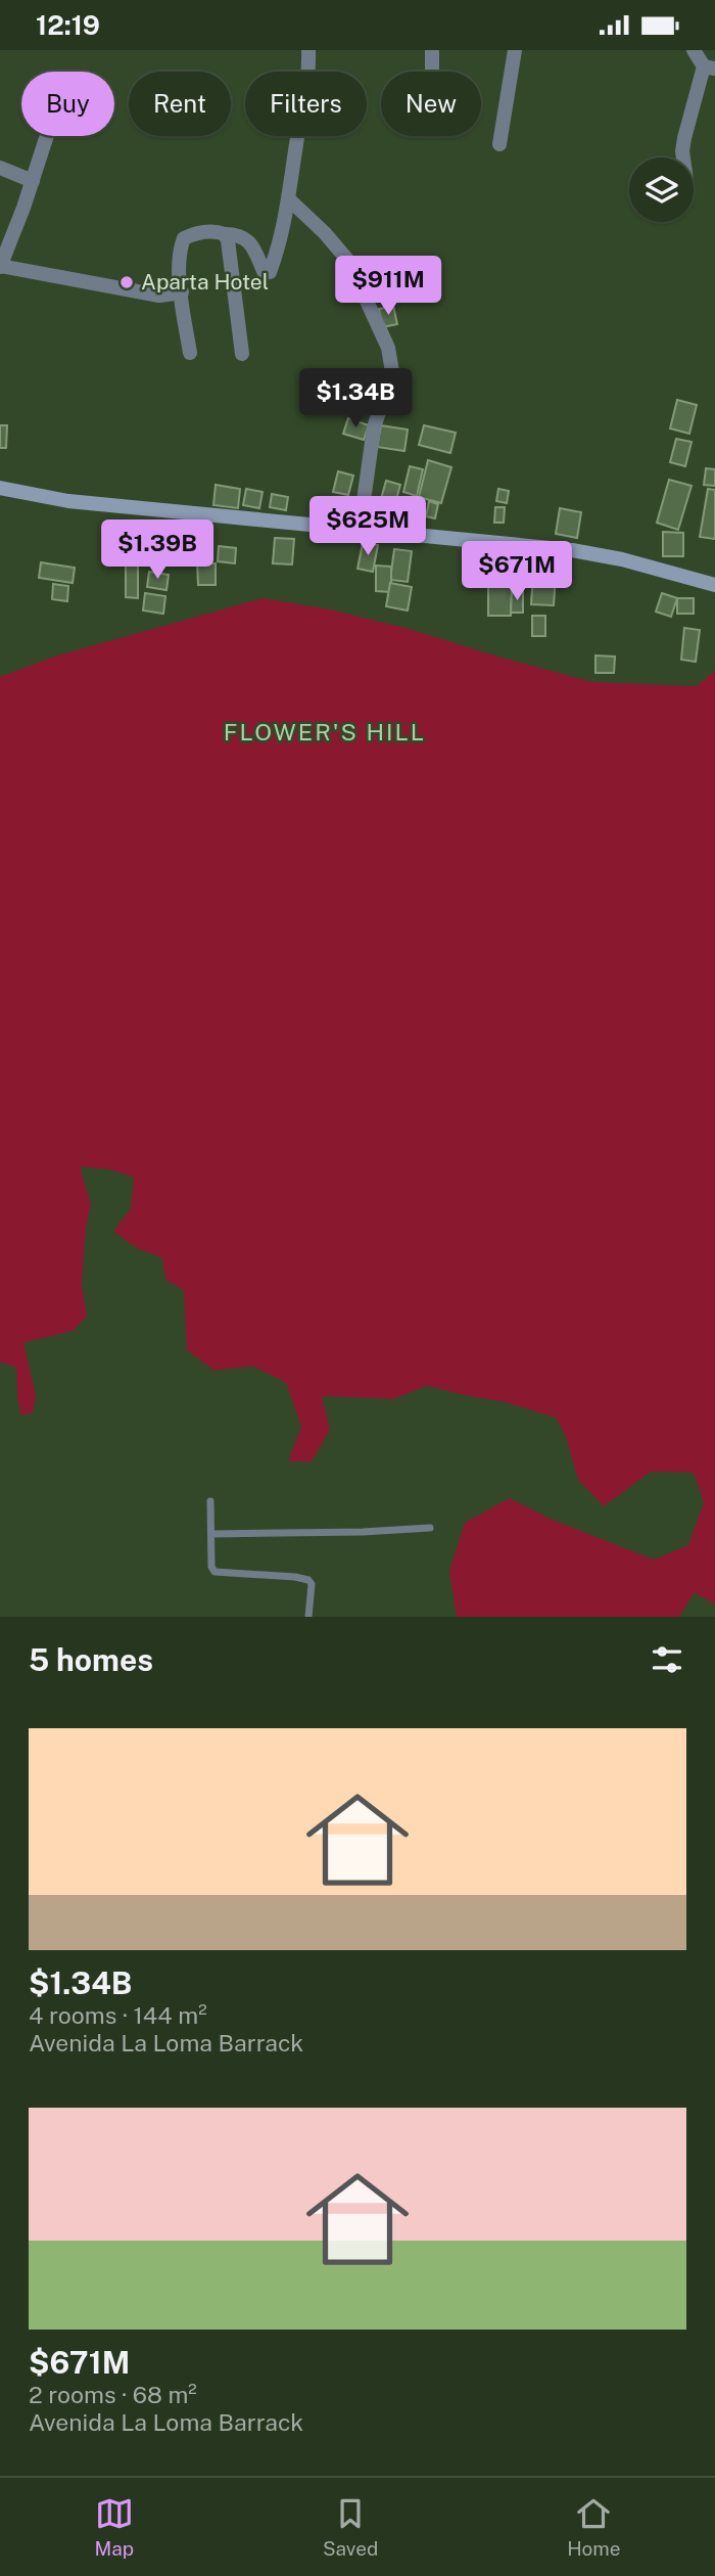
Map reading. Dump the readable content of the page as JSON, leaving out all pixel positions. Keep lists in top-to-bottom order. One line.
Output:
{"districts":["FLOWER'S HILL"],"places":["Aparta Hotel"],"page":{"status":"12:19","chip":["Buy","Rent","Filters","New"],"price":["$911M","$1.34B","$625M","$1.39B","$671M"],"heading":"5 homes","list":[{"name":"$1.34B","note":"4 rooms · 144 m² · Avenida La Loma Barrack"},{"name":"$671M","note":"2 rooms · 68 m² · Avenida La Loma Barrack"}],"tabs":["Map","Saved","Home"]}}
